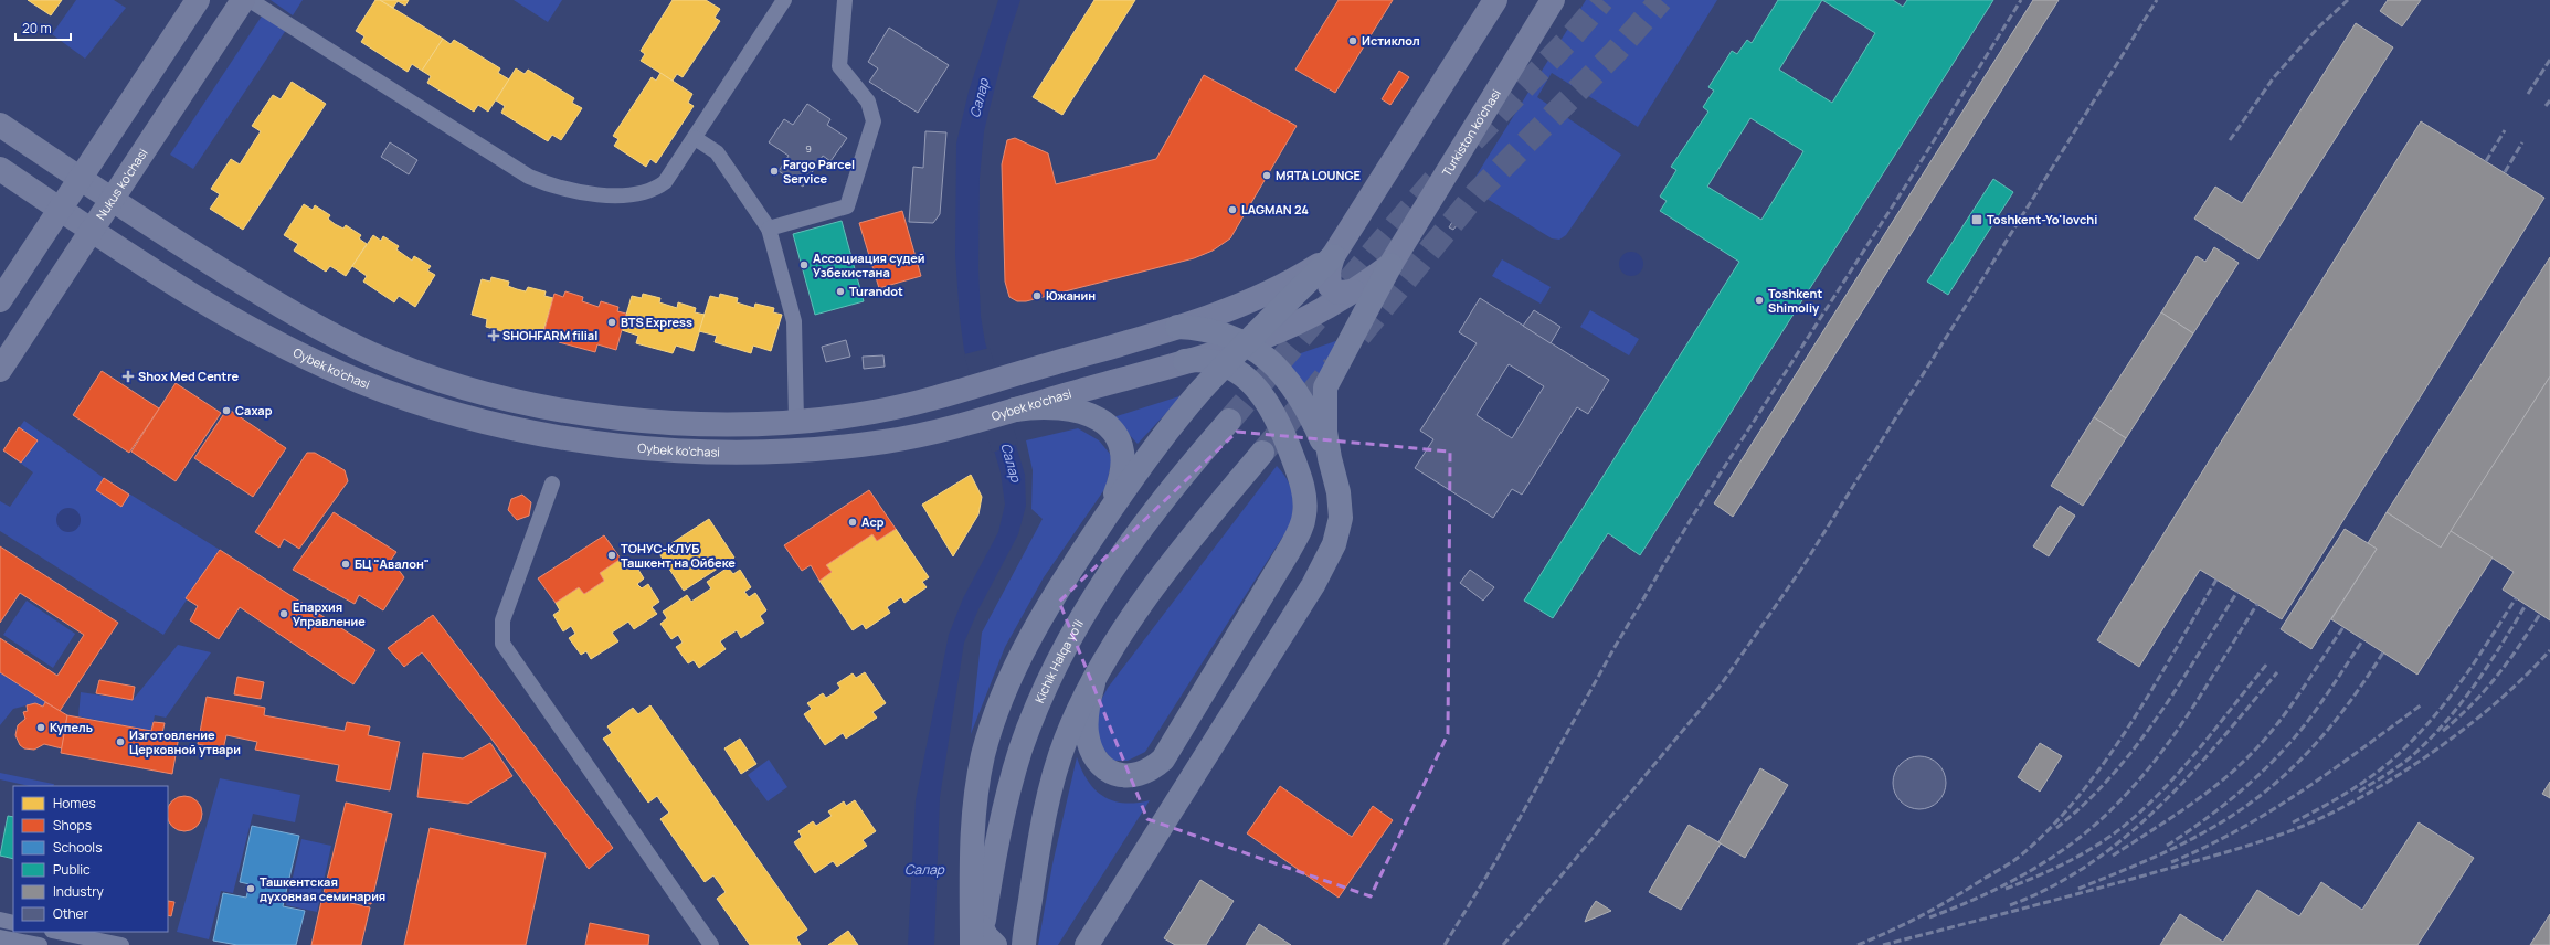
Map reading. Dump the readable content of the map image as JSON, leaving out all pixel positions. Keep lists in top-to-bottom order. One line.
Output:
{"streets":{"highway":["Kichik Halqa yo'li"],"main road":["Turkiston ko'chasi","Nukus ko'chasi","Oybek ko'chasi"]},"crossings":[["Turkiston ko'chasi","Oybek ko'chasi"],["Nukus ko'chasi","Oybek ko'chasi"]],"water":["Салар"],"places":{"other":["Истиклол","Fargo Parcel Service","МЯТА LOUNGE","LAGMAN 24","Ассоциация судей Узбекистана","Turandot","Южанин","Toshkent Shimoliy","BTS Express","Сахар","Аср","ТОНУС-КЛУБ Ташкент на Ойбеке","БЦ \"Авалон\"","Епархия Управление","Купель","Изготовление Церковной утвари","Ташкентская духовная семинария"],"transit":["Toshkent-Yo'lovchi"],"health":["SHOHFARM filial","Shox Med Centre"]},"house_numbers":["9"],"legend":["Homes","Shops","Schools","Public","Industry","Other"],"scale_bar":"20 m"}
